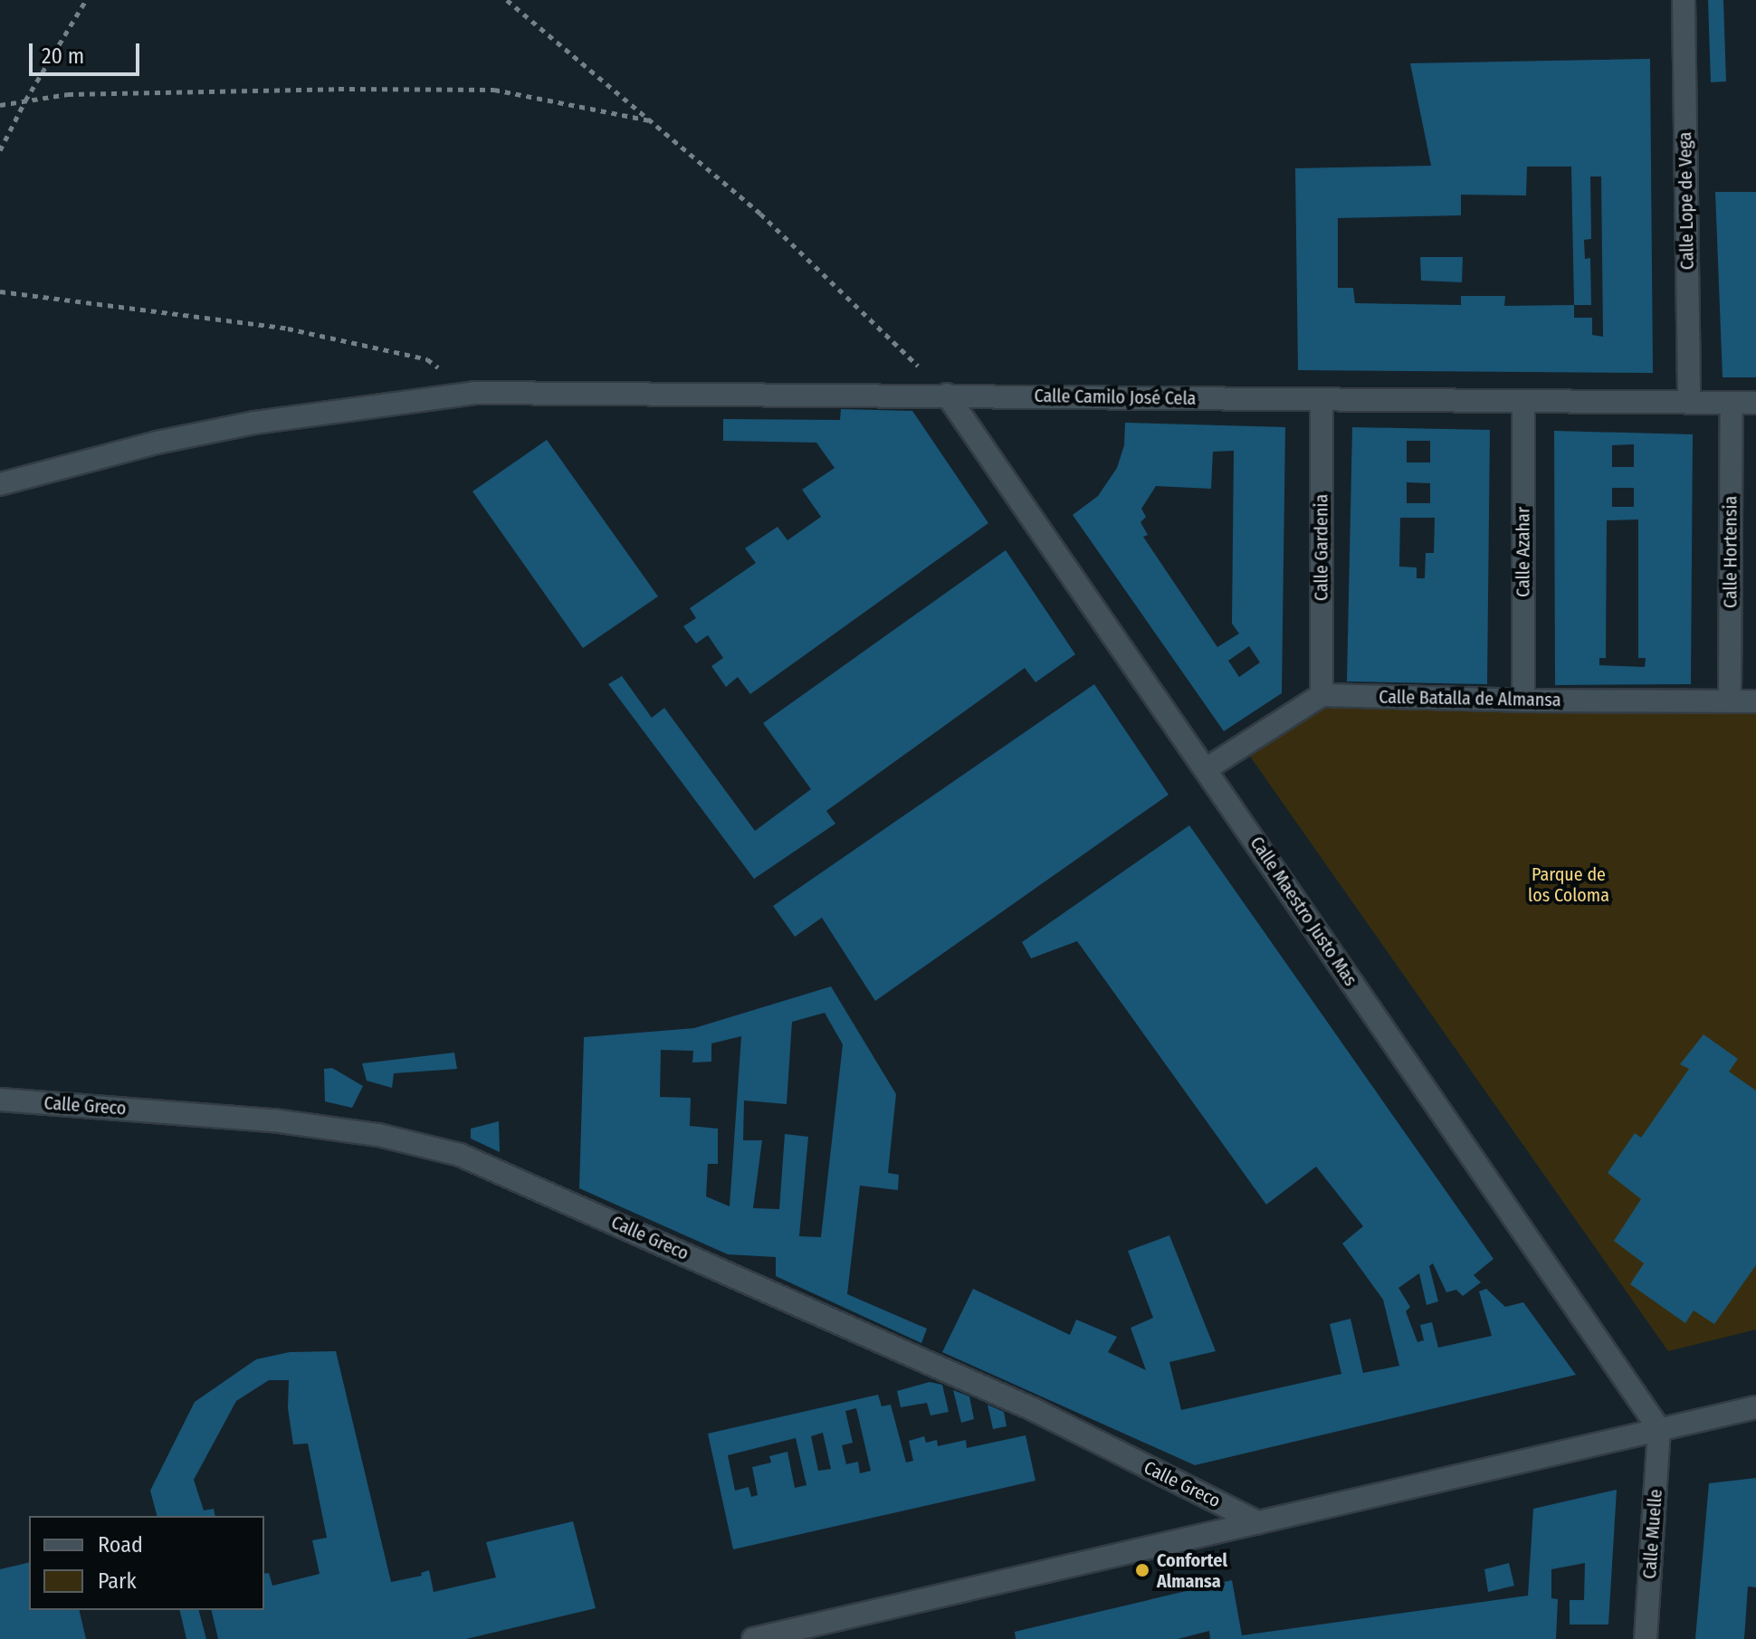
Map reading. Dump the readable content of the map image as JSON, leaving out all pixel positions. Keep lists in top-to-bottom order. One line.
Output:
{"streets":{"street":["Calle Lope de Vega","Calle Camilo José Cela","Calle Gardenia","Calle Azahar","Calle Hortensia","Calle Batalla de Almansa","Calle Maestro Justo Mas","Calle Greco","Calle Muelle"]},"crossings":[["Calle Lope de Vega","Calle Camilo José Cela"],["Calle Camilo José Cela","Calle Gardenia"],["Calle Camilo José Cela","Calle Azahar"],["Calle Camilo José Cela","Calle Hortensia"],["Calle Camilo José Cela","Calle Maestro Justo Mas"],["Calle Gardenia","Calle Batalla de Almansa"],["Calle Azahar","Calle Batalla de Almansa"],["Calle Hortensia","Calle Batalla de Almansa"],["Calle Maestro Justo Mas","Calle Muelle"]],"parks":["Parque de los Coloma"],"places":["Confortel Almansa"],"legend":["Road","Park"],"scale_bar":"20 m"}
